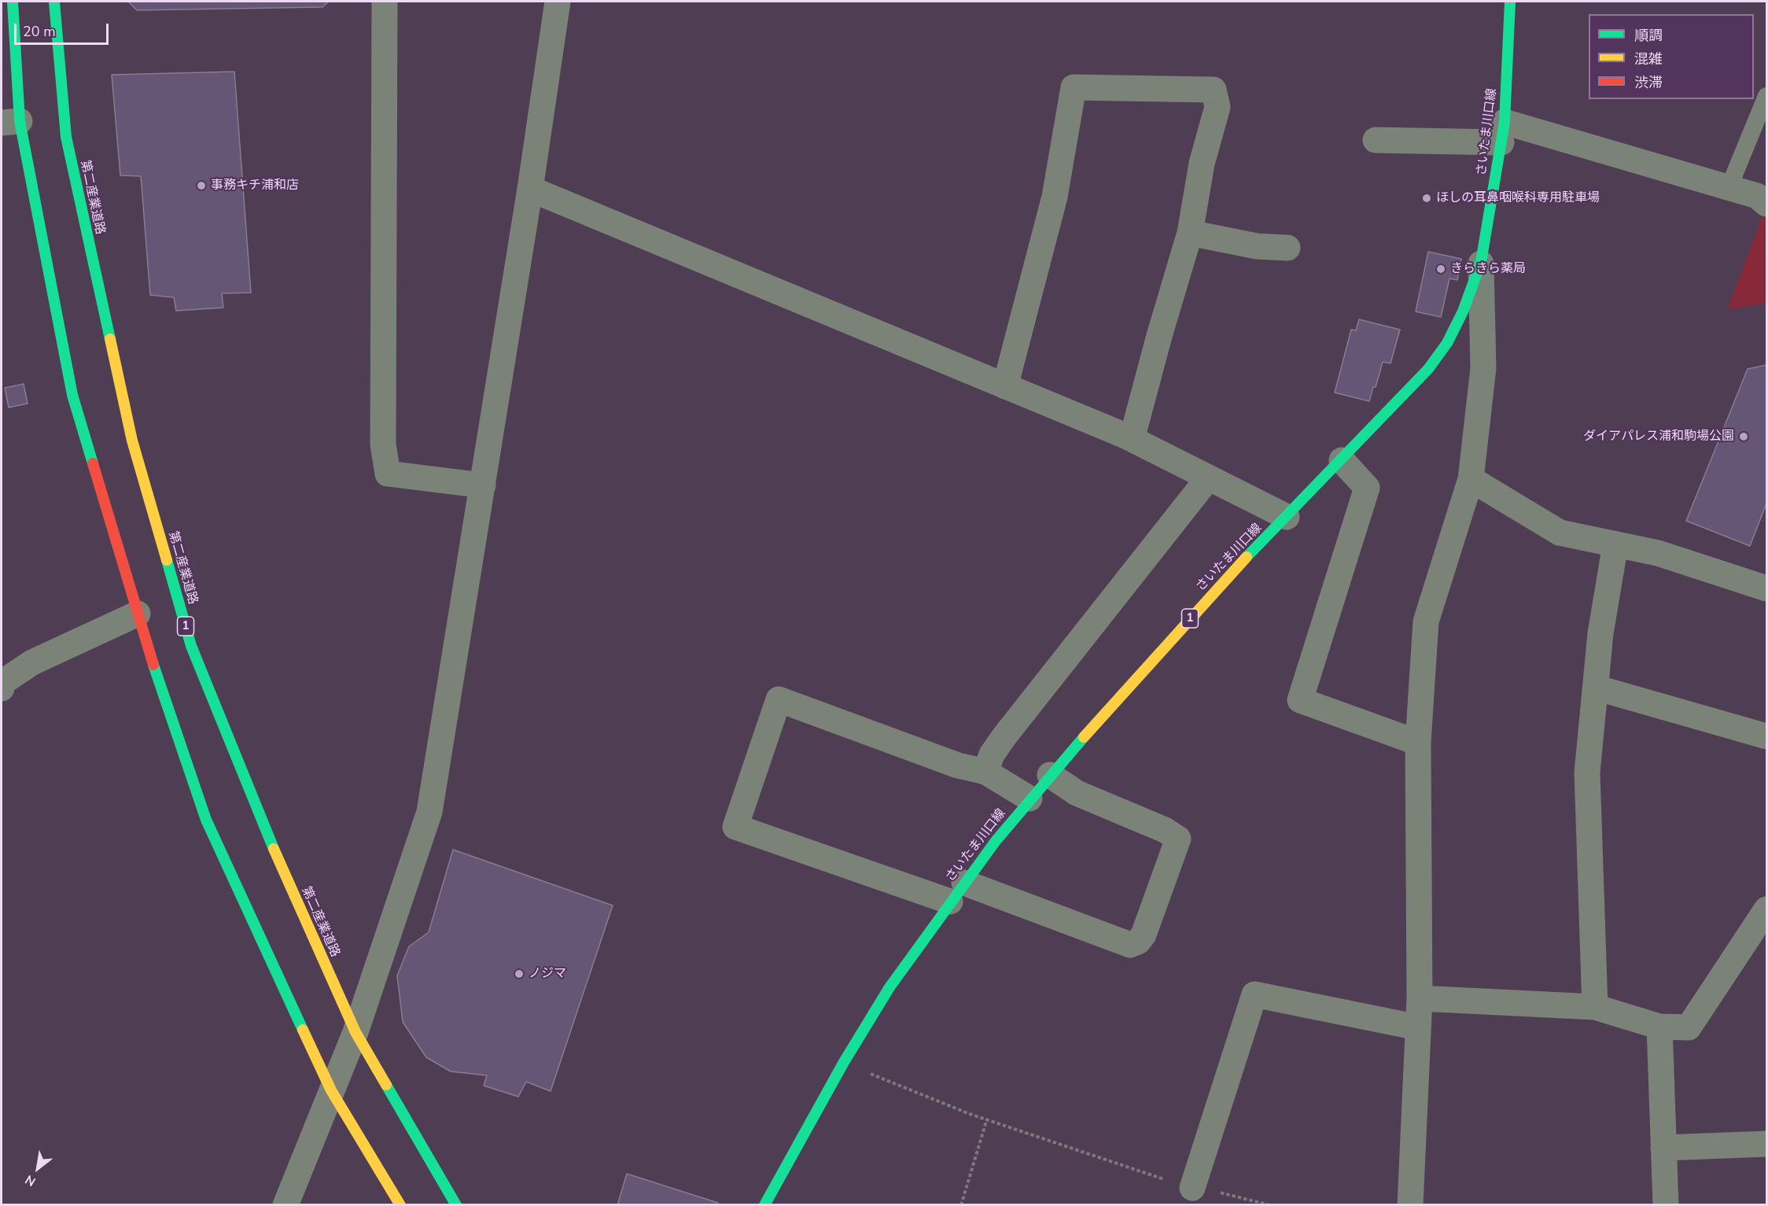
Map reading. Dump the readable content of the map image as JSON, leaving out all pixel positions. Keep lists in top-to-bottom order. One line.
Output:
{"streets":{"main road":["さいたま川口線","第二産業道路","1"]},"places":["事務キチ浦和店","ほしの耳鼻咽喉科専用駐車場","きらきら薬局","ダイアパレス浦和駒場公園","ノジマ"],"legend":["順調","混雑","渋滞"],"scale_bar":"20 m","north":"bottom left"}
